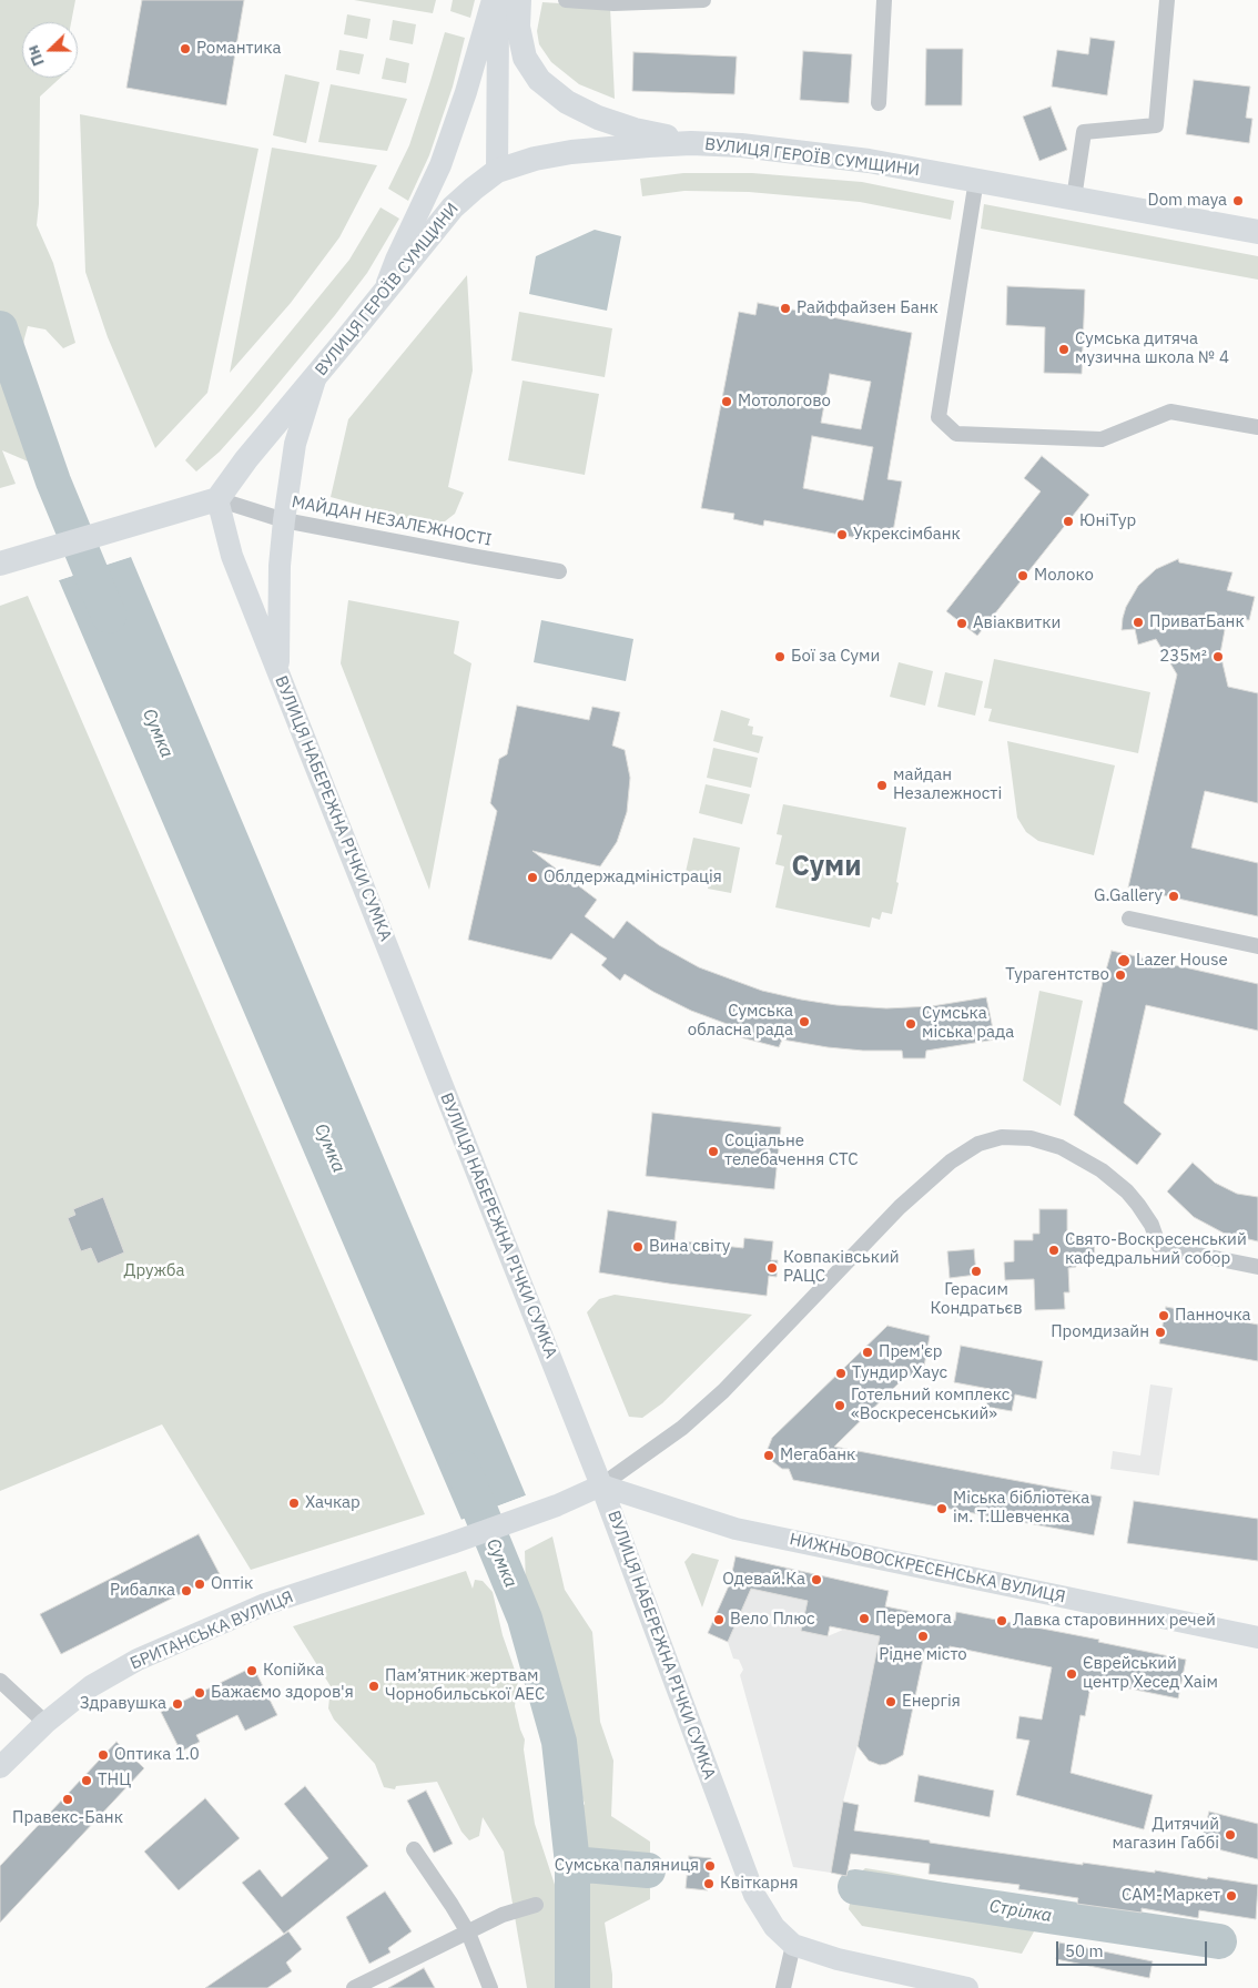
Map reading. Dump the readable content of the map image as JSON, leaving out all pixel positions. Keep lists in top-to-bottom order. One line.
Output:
{"streets":{"main road":["ВУЛИЦЯ ГЕРОЇВ СУМЩИНИ","ВУЛИЦЯ НАБЕРЕЖНА РІЧКИ СУМКА","НИЖНЬОВОСКРЕСЕНСЬКА ВУЛИЦЯ","БРИТАНСЬКА ВУЛИЦЯ"],"street":["МАЙДАН НЕЗАЛЕЖНОСТІ"]},"crossings":[["ВУЛИЦЯ ГЕРОЇВ СУМЩИНИ","МАЙДАН НЕЗАЛЕЖНОСТІ"],["ВУЛИЦЯ ГЕРОЇВ СУМЩИНИ","ВУЛИЦЯ НАБЕРЕЖНА РІЧКИ СУМКА"],["МАЙДАН НЕЗАЛЕЖНОСТІ","ВУЛИЦЯ НАБЕРЕЖНА РІЧКИ СУМКА"],["ВУЛИЦЯ НАБЕРЕЖНА РІЧКИ СУМКА","НИЖНЬОВОСКРЕСЕНСЬКА ВУЛИЦЯ"],["ВУЛИЦЯ НАБЕРЕЖНА РІЧКИ СУМКА","БРИТАНСЬКА ВУЛИЦЯ"],["НИЖНЬОВОСКРЕСЕНСЬКА ВУЛИЦЯ","БРИТАНСЬКА ВУЛИЦЯ"]],"districts":["Суми"],"water":["Сумка","Стрілка"],"parks":["Дружба"],"places":["Романтика","Dom maya","Райффайзен Банк","Сумська дитяча музична школа № 4","Мотологово","ЮніТур","Укрексімбанк","Молоко","ПриватБанк","Авіаквитки","Бої за Суми","235м²","майдан Незалежності","Облдержадміністрація","G.Gallery","Lazer House","Турагентство","Сумська обласна рада","Сумська міська рада","Соціальне телебачення СТС","Вина світу","Свято-Воскресенський кафедральний собор","Ковпаківський РАЦС","Герасим Кондратьєв","Панночка","Промдизайн","Прем'єр","Тундир Хаус","Готельний комплекс «Воскресенський»","Мегабанк","Хачкар","Міська бібліотека ім. Т.Шевченка","Одевай.Ка","Оптік","Рибалка","Перемога","Вело Плюс","Лавка старовинних речей","Рідне місто","Копійка","Єврейський центр Хесед Хаім","Пам’ятник жертвам Чорнобильської АЕС","Бажаємо здоров'я","Енергія","Здравушка","Оптика 1.0","ТНЦ","Правекс-Банк","Дитячий магазин Габбі","Сумська паляниця","Квіткарня","САМ-Маркет"],"scale_bar":"50 m","north":"left"}
